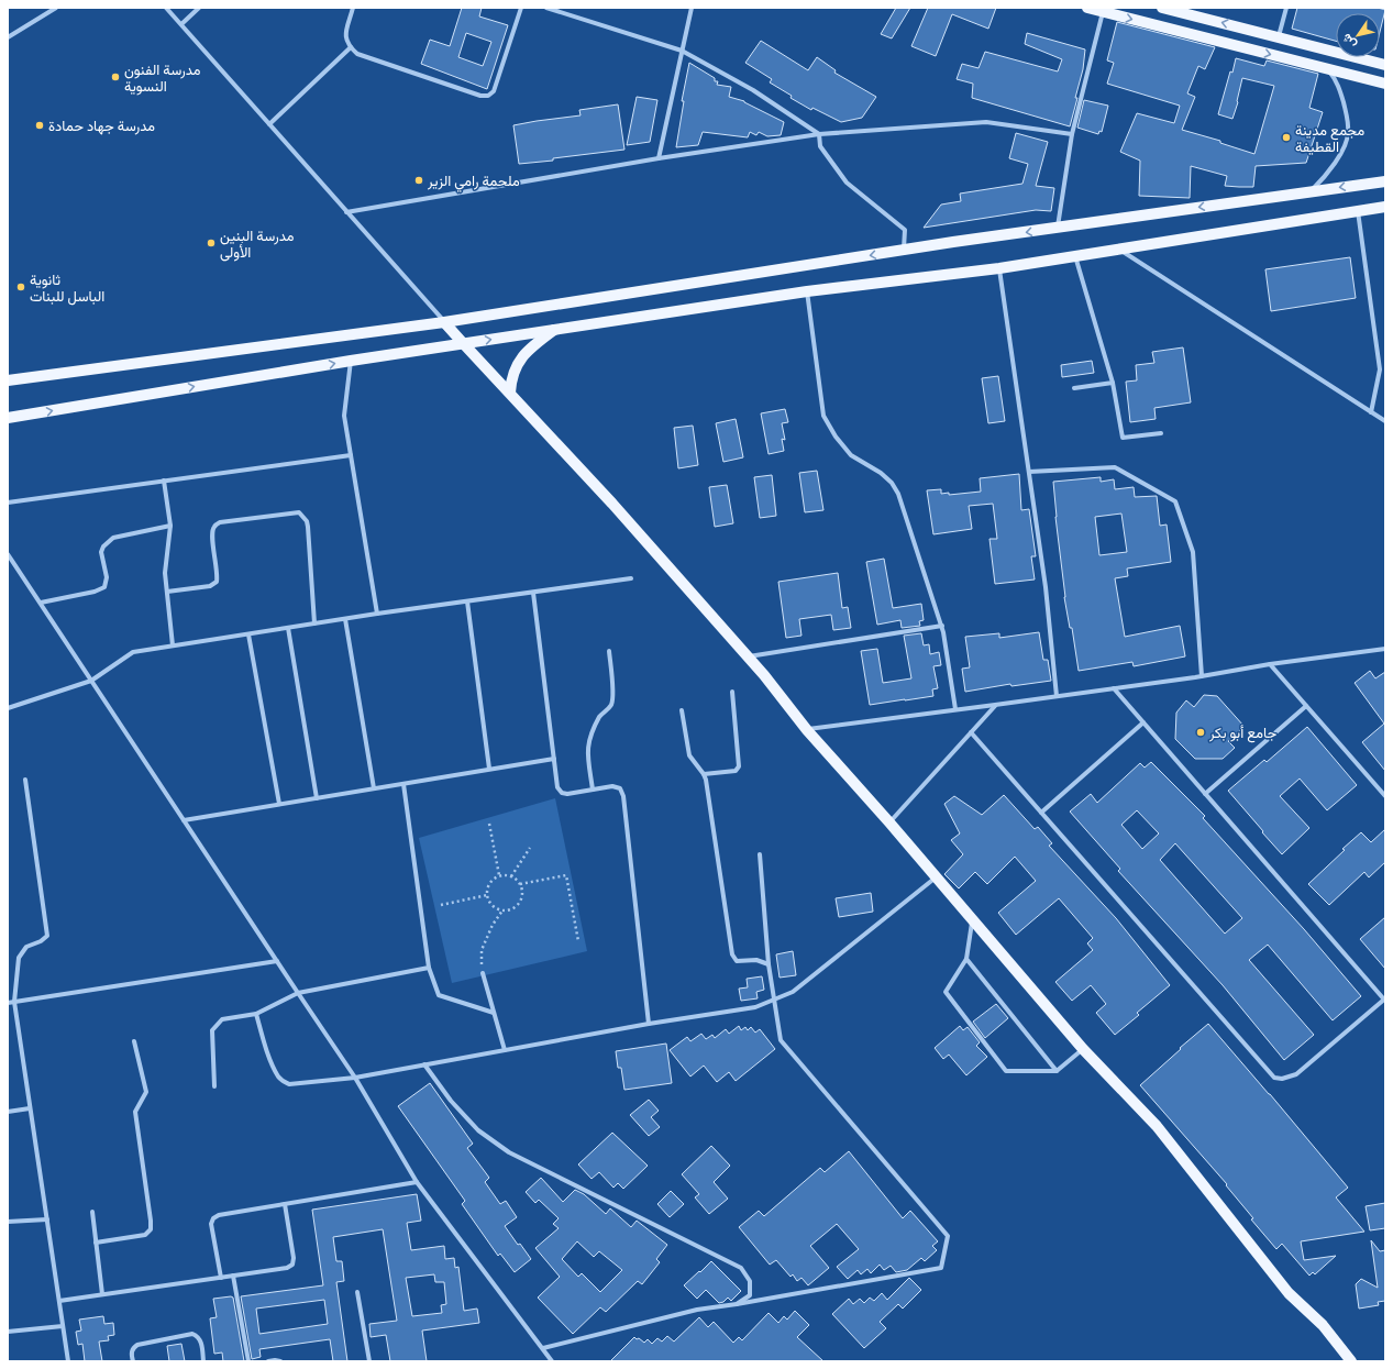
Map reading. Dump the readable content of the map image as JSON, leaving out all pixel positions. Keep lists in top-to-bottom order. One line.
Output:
{"places":["مدرسة الفنون النسوية","مدرسة جهاد حمادة","مجمع مدينة القطيفة","ملحمة رامي الزير","مدرسة البنين الأولى","ثانوية الباسل للبنات","جامع أبو بكر"],"north":"bottom left"}
